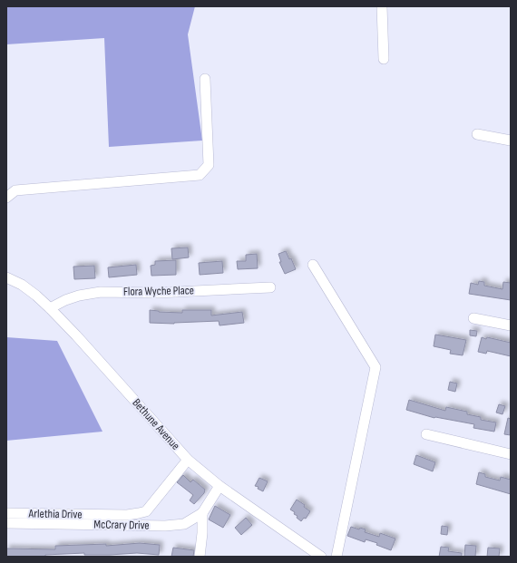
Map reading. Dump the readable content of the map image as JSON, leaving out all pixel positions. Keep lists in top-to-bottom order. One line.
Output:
{"streets":{"street":["Flora Wyche Place","Bethune Avenue","Arlethia Drive","McCrary Drive"]},"crossings":[["Flora Wyche Place","Bethune Avenue"],["Bethune Avenue","Arlethia Drive"],["Bethune Avenue","McCrary Drive"]]}
